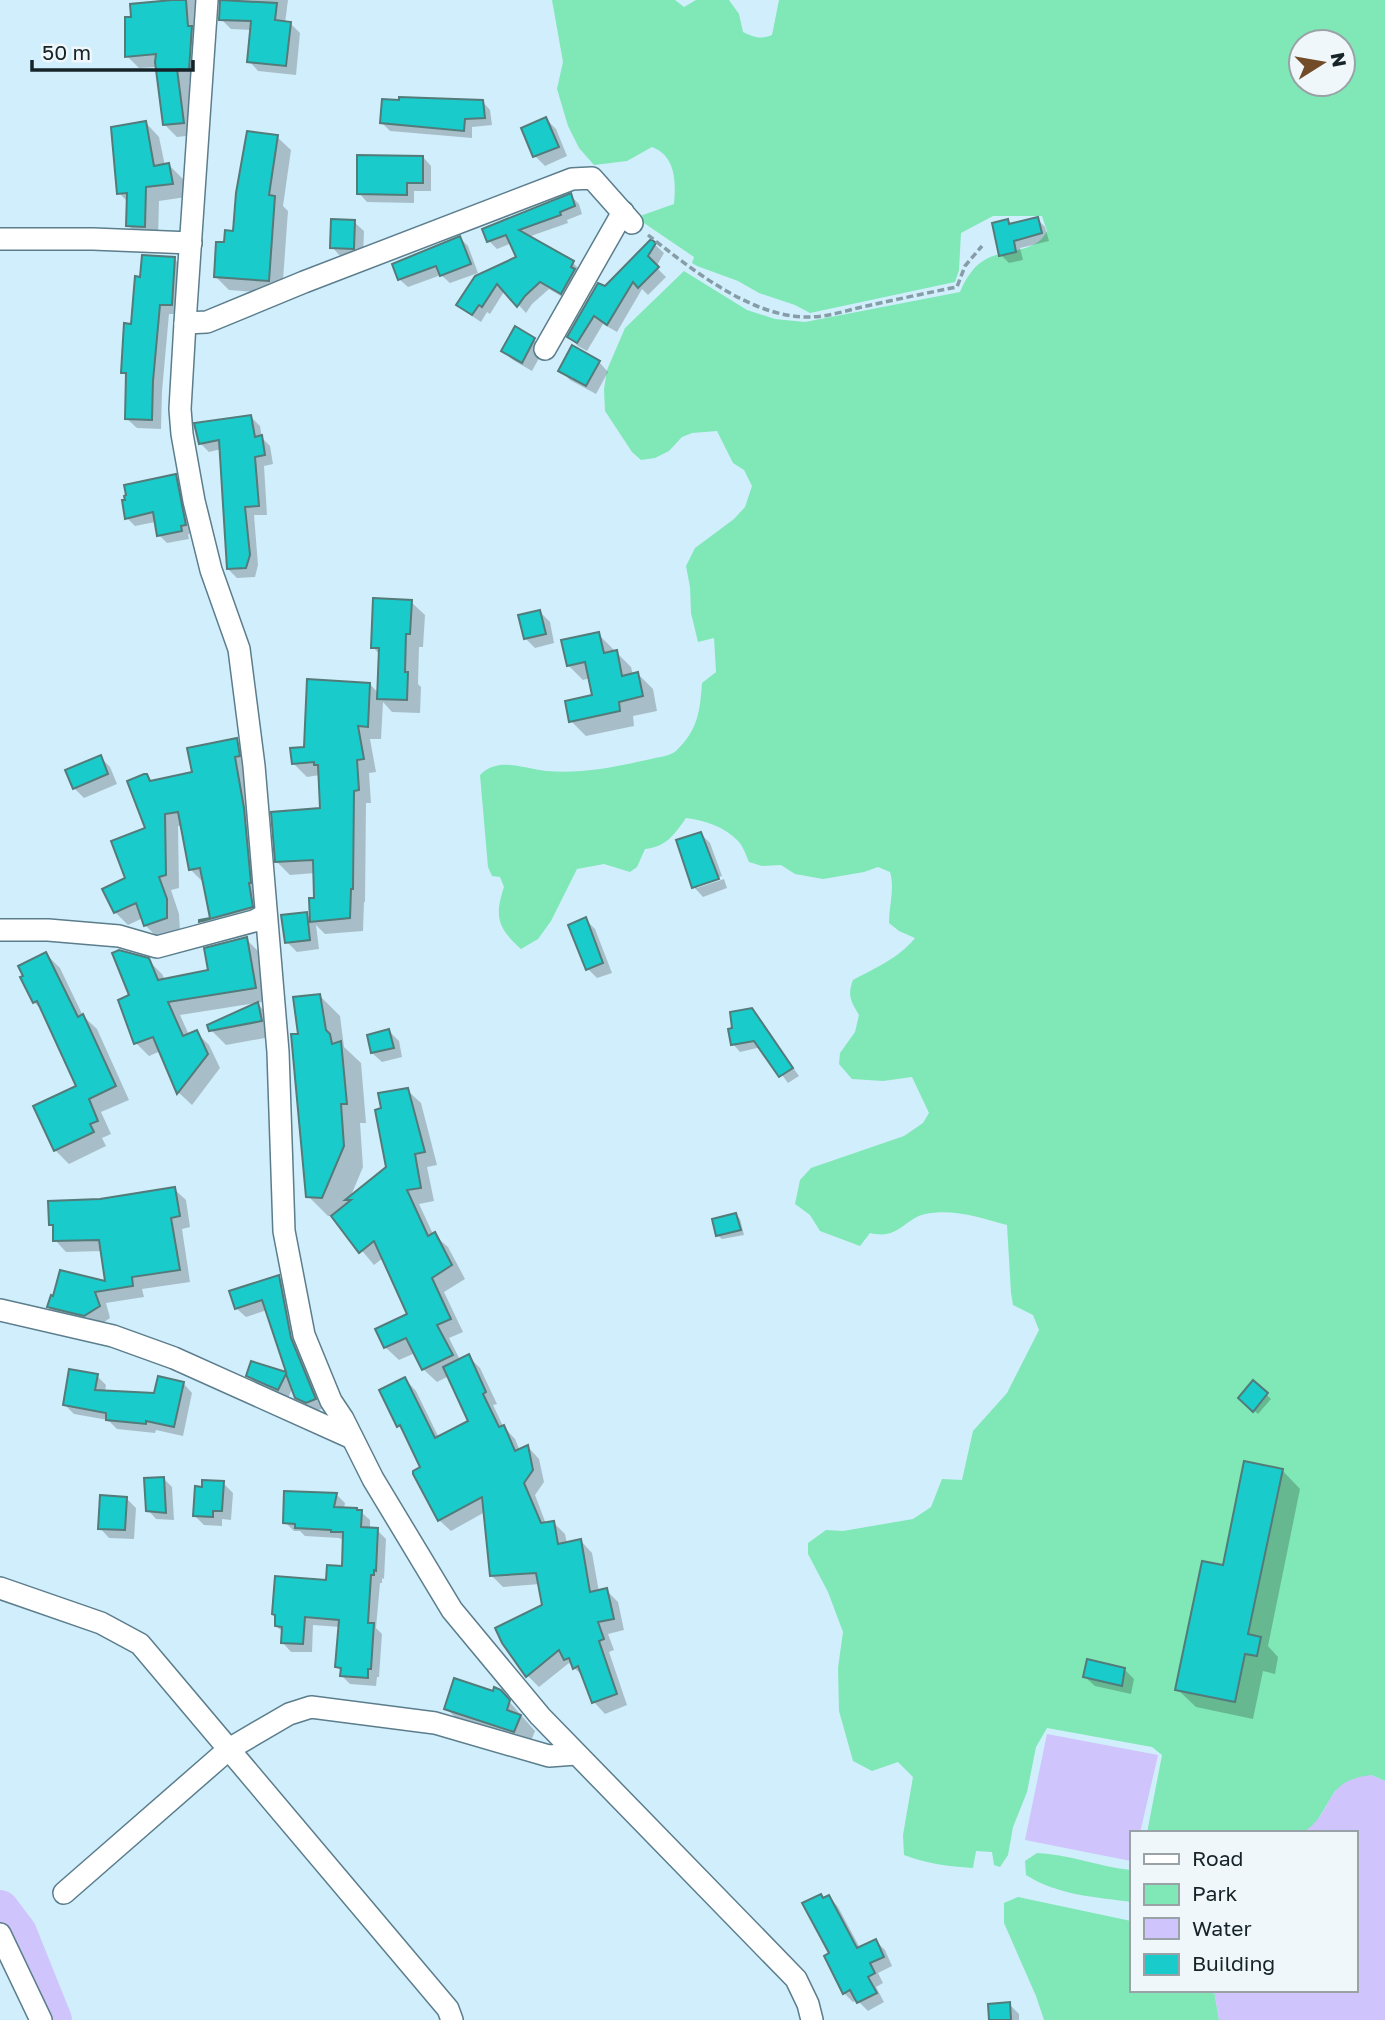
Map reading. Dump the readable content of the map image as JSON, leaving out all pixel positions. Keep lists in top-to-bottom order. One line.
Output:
{"legend":["Road","Park","Water","Building"],"scale_bar":"50 m","north":"right"}
